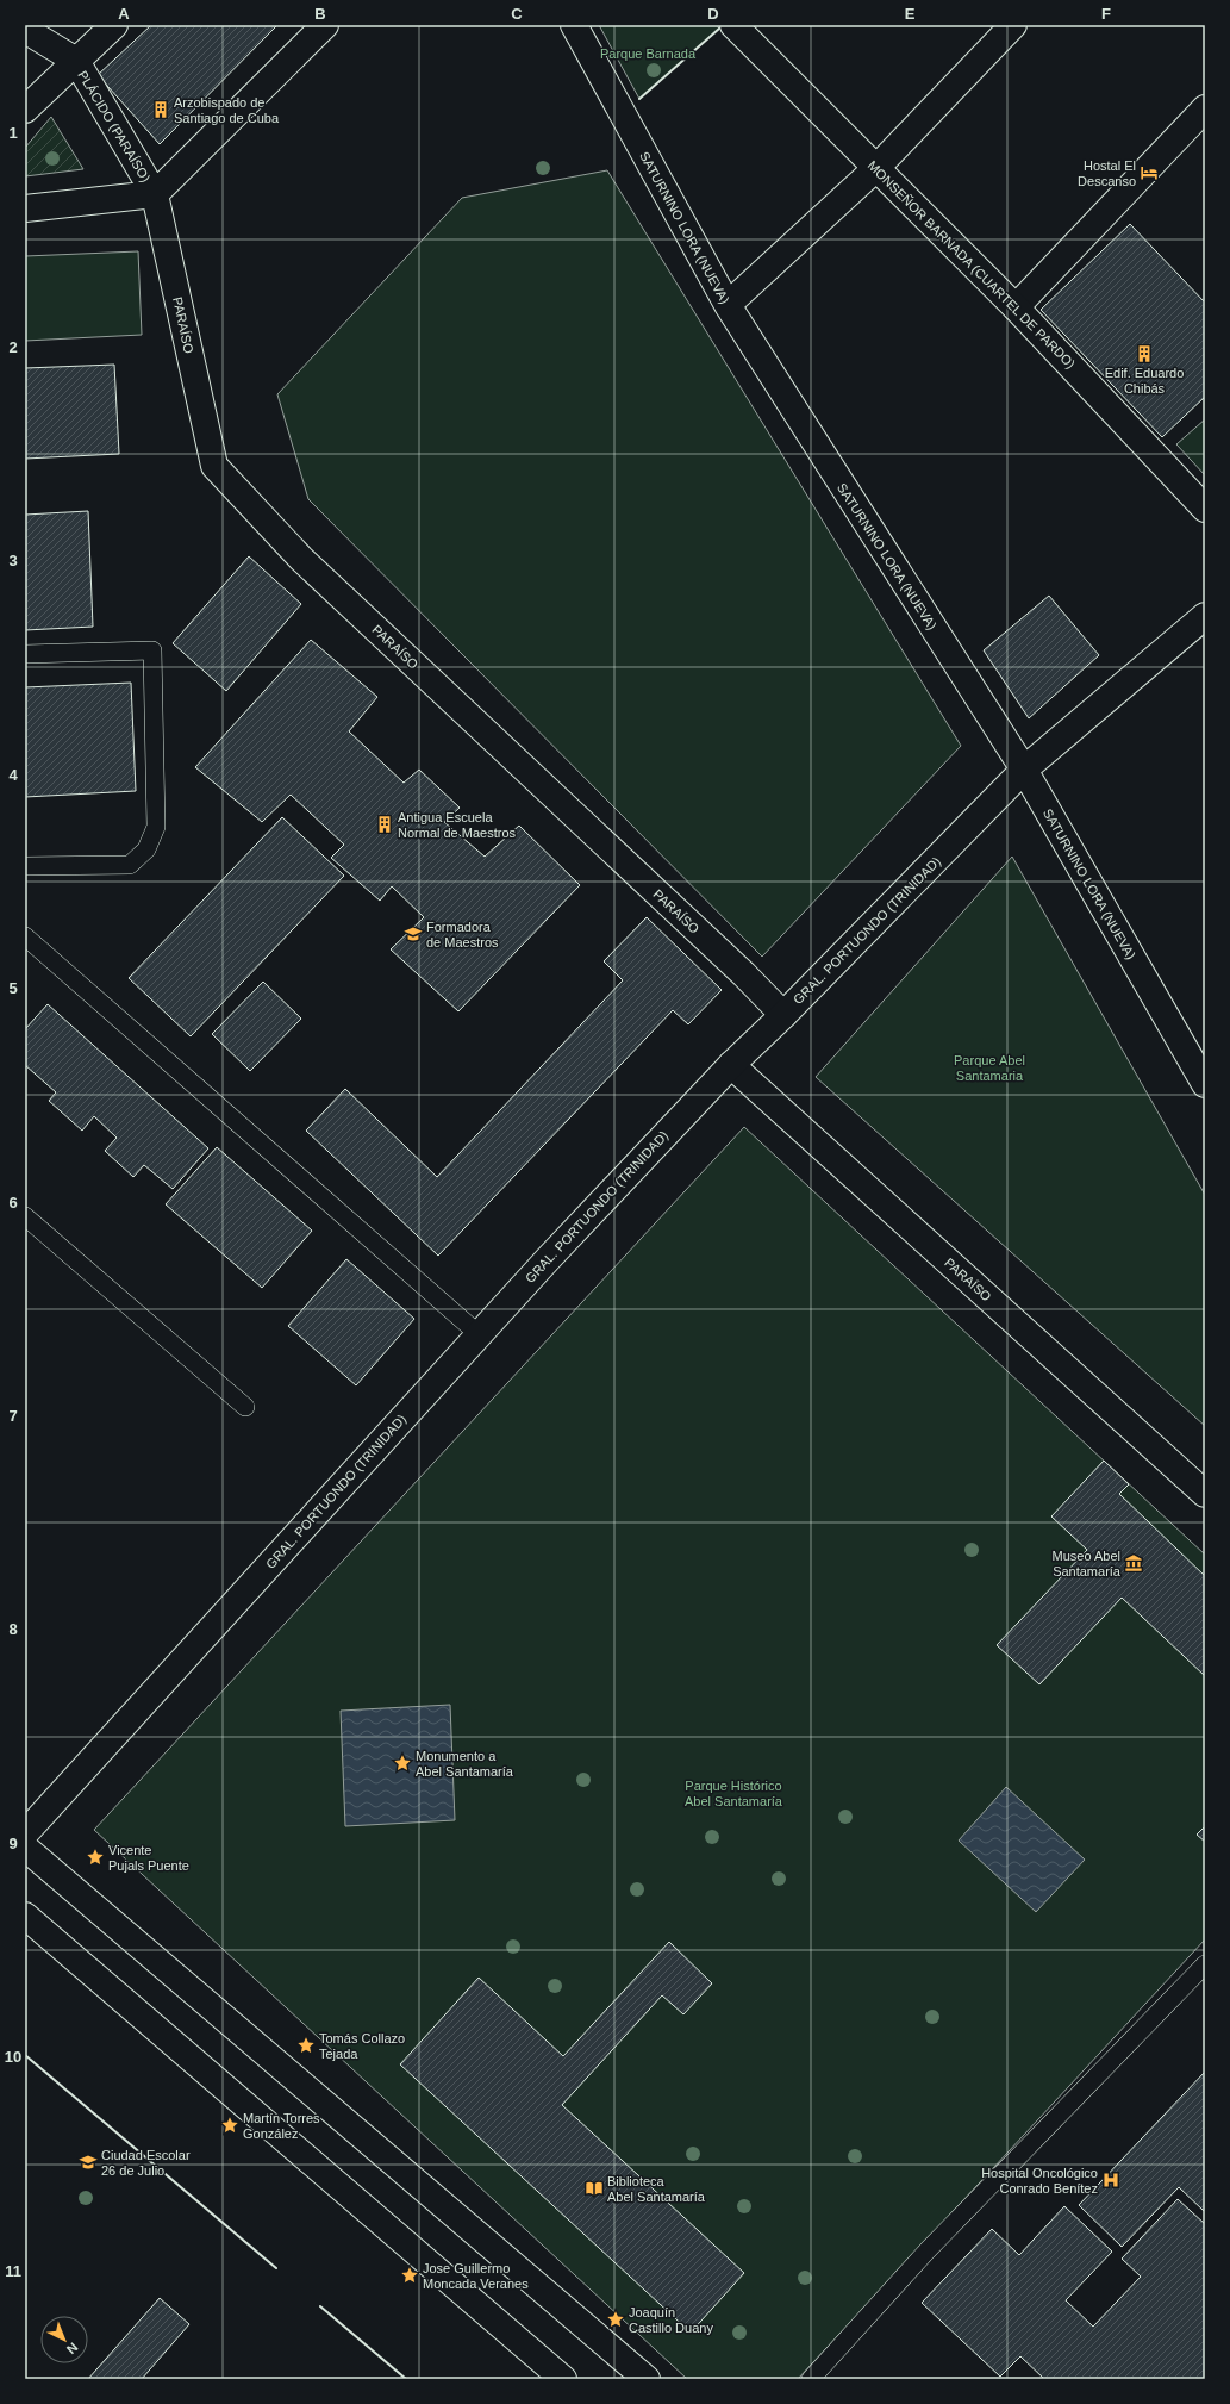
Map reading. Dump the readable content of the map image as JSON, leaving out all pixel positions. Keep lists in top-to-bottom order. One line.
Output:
{"streets":{"main road":["PLÁCIDO (PARAÍSO)","SATURNINO LORA (NUEVA)","MONSEÑOR BARNADA (CUARTEL DE PARDO)","PARAÍSO","GRAL. PORTUONDO (TRINIDAD)"]},"crossings":[["PLÁCIDO (PARAÍSO)","PARAÍSO"],["SATURNINO LORA (NUEVA)","GRAL. PORTUONDO (TRINIDAD)"],["PARAÍSO","GRAL. PORTUONDO (TRINIDAD)"]],"parks":["Parque Barnada","Parque Abel Santamaria","Parque Histórico Abel Santamaría"],"places":{"building":["Arzobispado de Santiago de Cuba","Edif. Eduardo Chibás","Antigua Escuela Normal de Maestros"],"hotel":["Hostal El Descanso"],"school or university":["Formadora de Maestros","Ciudad Escolar 26 de Julio"],"museum":["Museo Abel Santamaría"],"place":["Monumento a Abel Santamaría","Vicente Pujals Puente","Tomás Collazo Tejada","Martín Torres González","Jose Guillermo Moncada Veranes","Joaquín Castillo Duany"],"hospital":["Hospital Oncológico Conrado Benítez"],"library":["Biblioteca Abel Santamaría"]},"north":"bottom right","grid":{"columns":["A","B","C","D","E","F"],"rows":["1","2","3","4","5","6","7","8","9","10","11"]}}
